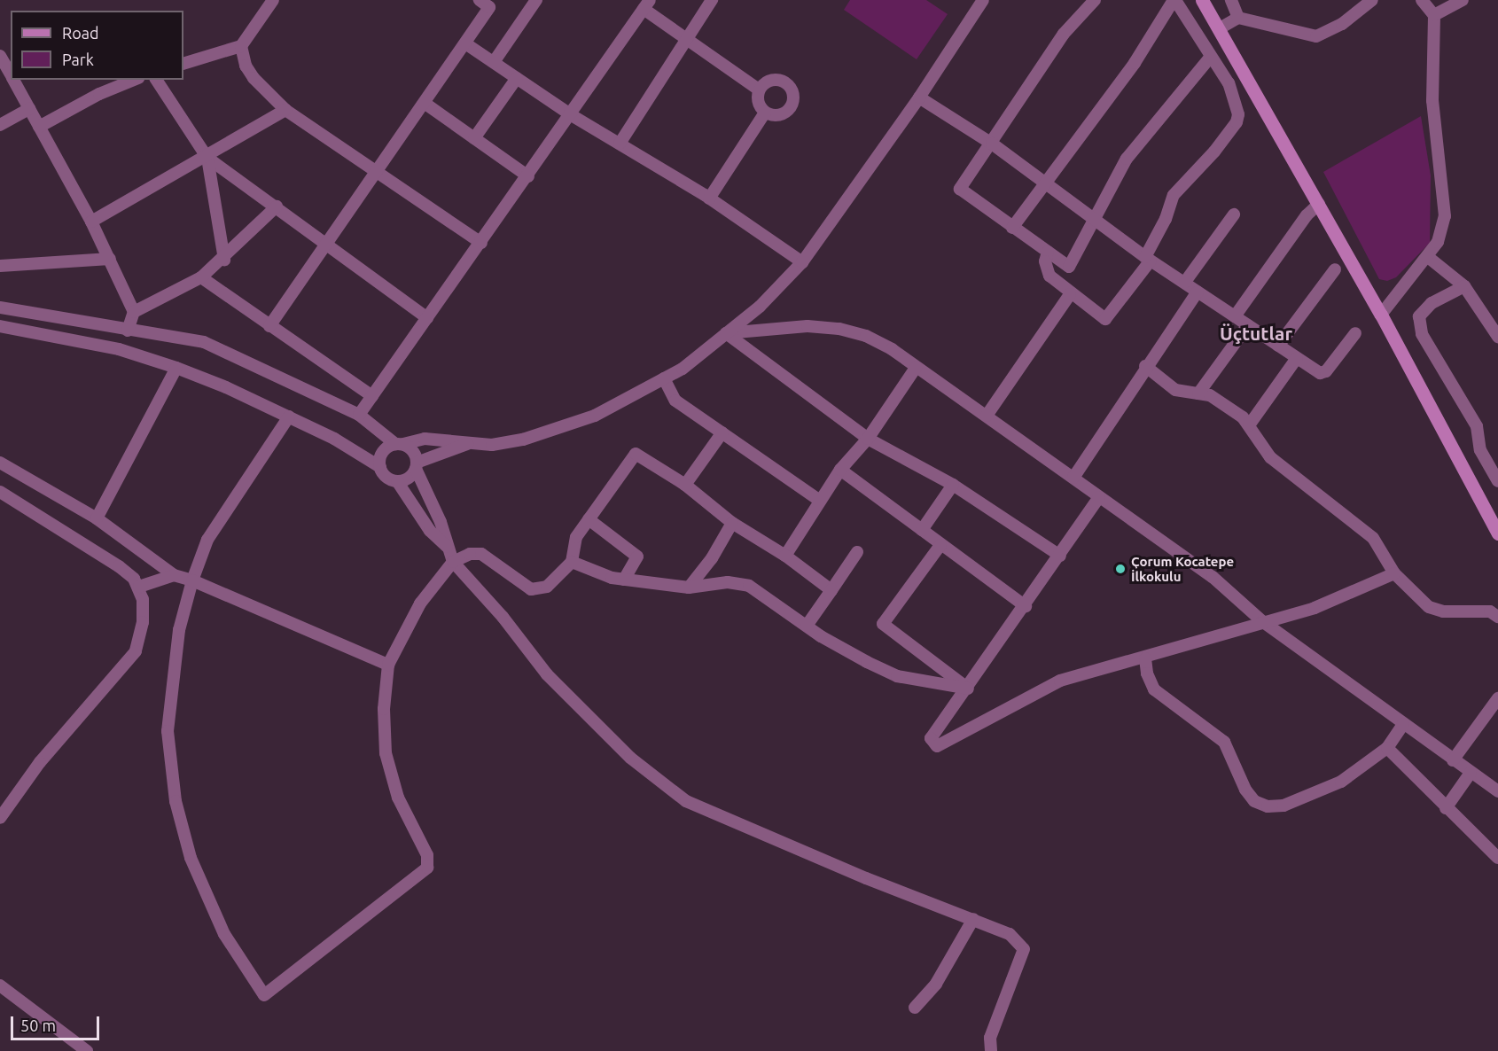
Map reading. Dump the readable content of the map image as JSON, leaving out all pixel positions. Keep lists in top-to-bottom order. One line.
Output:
{"districts":["Üçtutlar"],"places":["Çorum Kocatepe İlkokulu"],"legend":["Road","Park"],"scale_bar":"50 m"}
